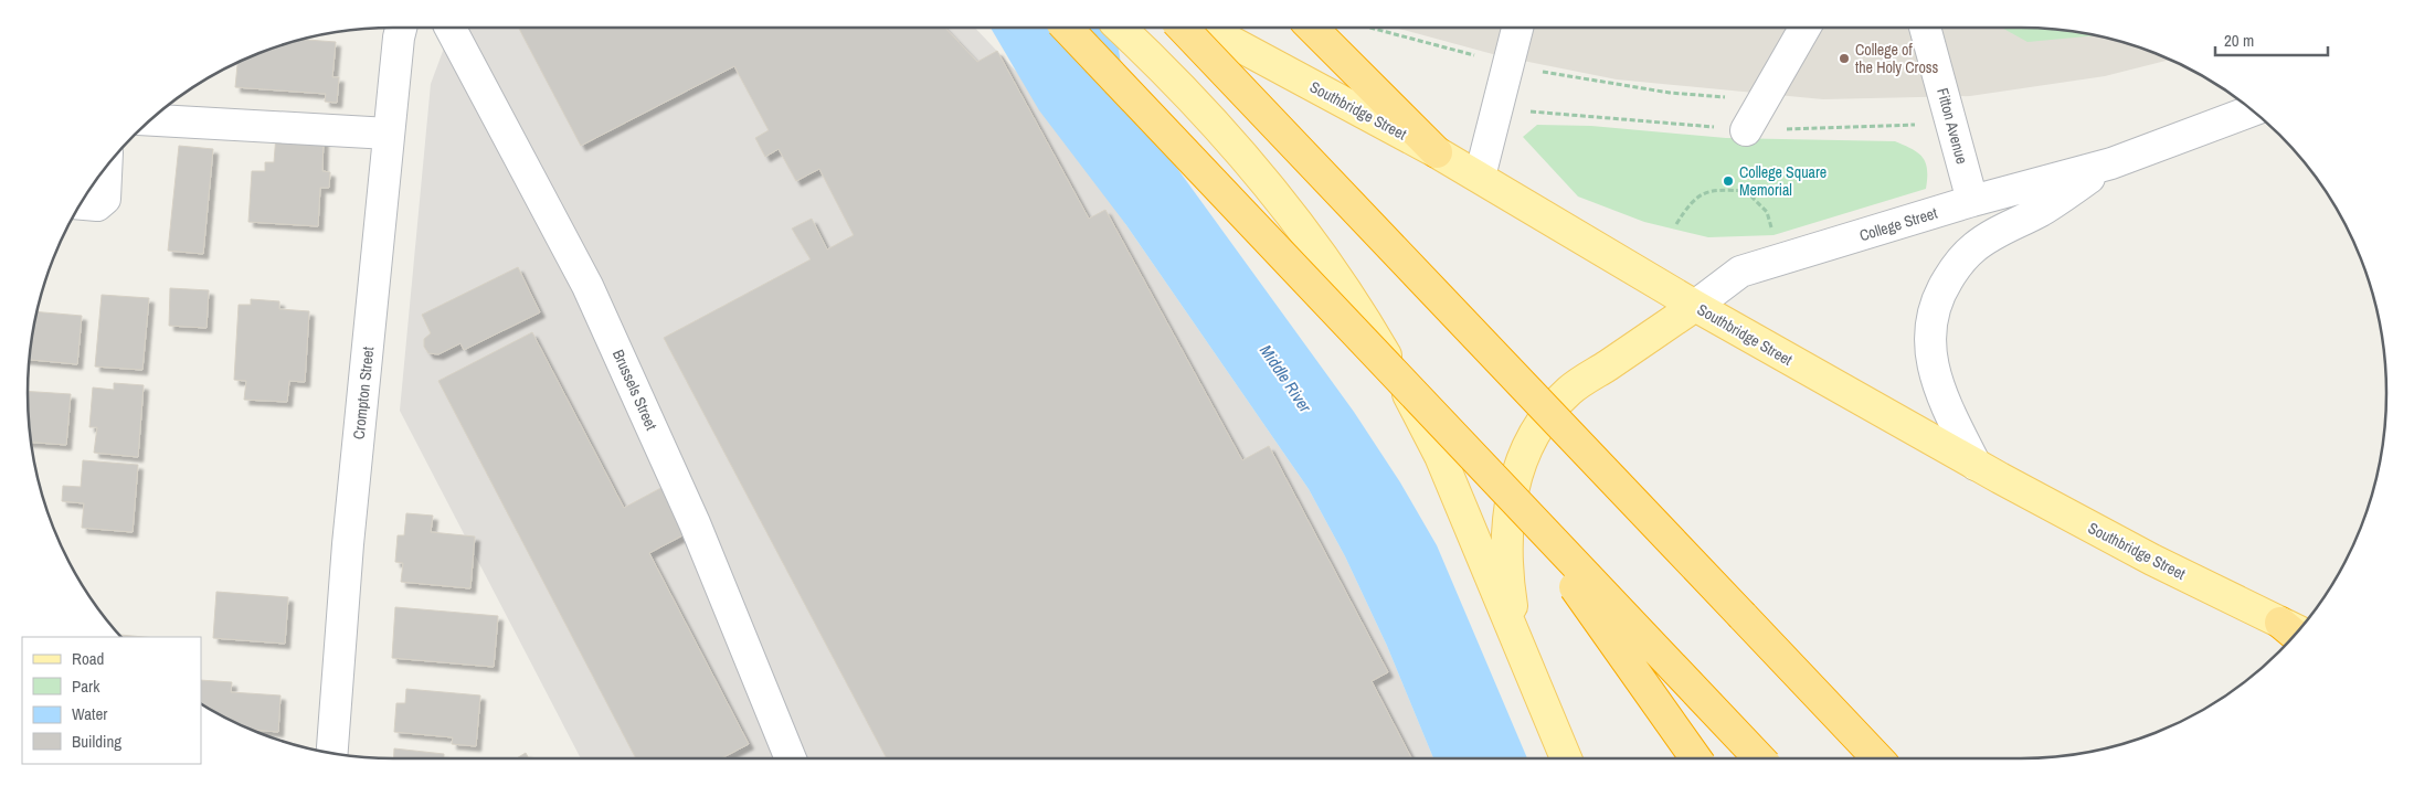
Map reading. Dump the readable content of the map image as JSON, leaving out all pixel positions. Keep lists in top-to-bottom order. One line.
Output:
{"streets":{"main road":["Southbridge Street"],"street":["Fitton Avenue","College Street","Brussels Street","Crompton Street"]},"crossings":[["Southbridge Street","College Street"],["Fitton Avenue","College Street"]],"water":["Middle River"],"places":["College of the Holy Cross","College Square Memorial"],"legend":["Road","Park","Water","Building"],"scale_bar":"20 m"}
